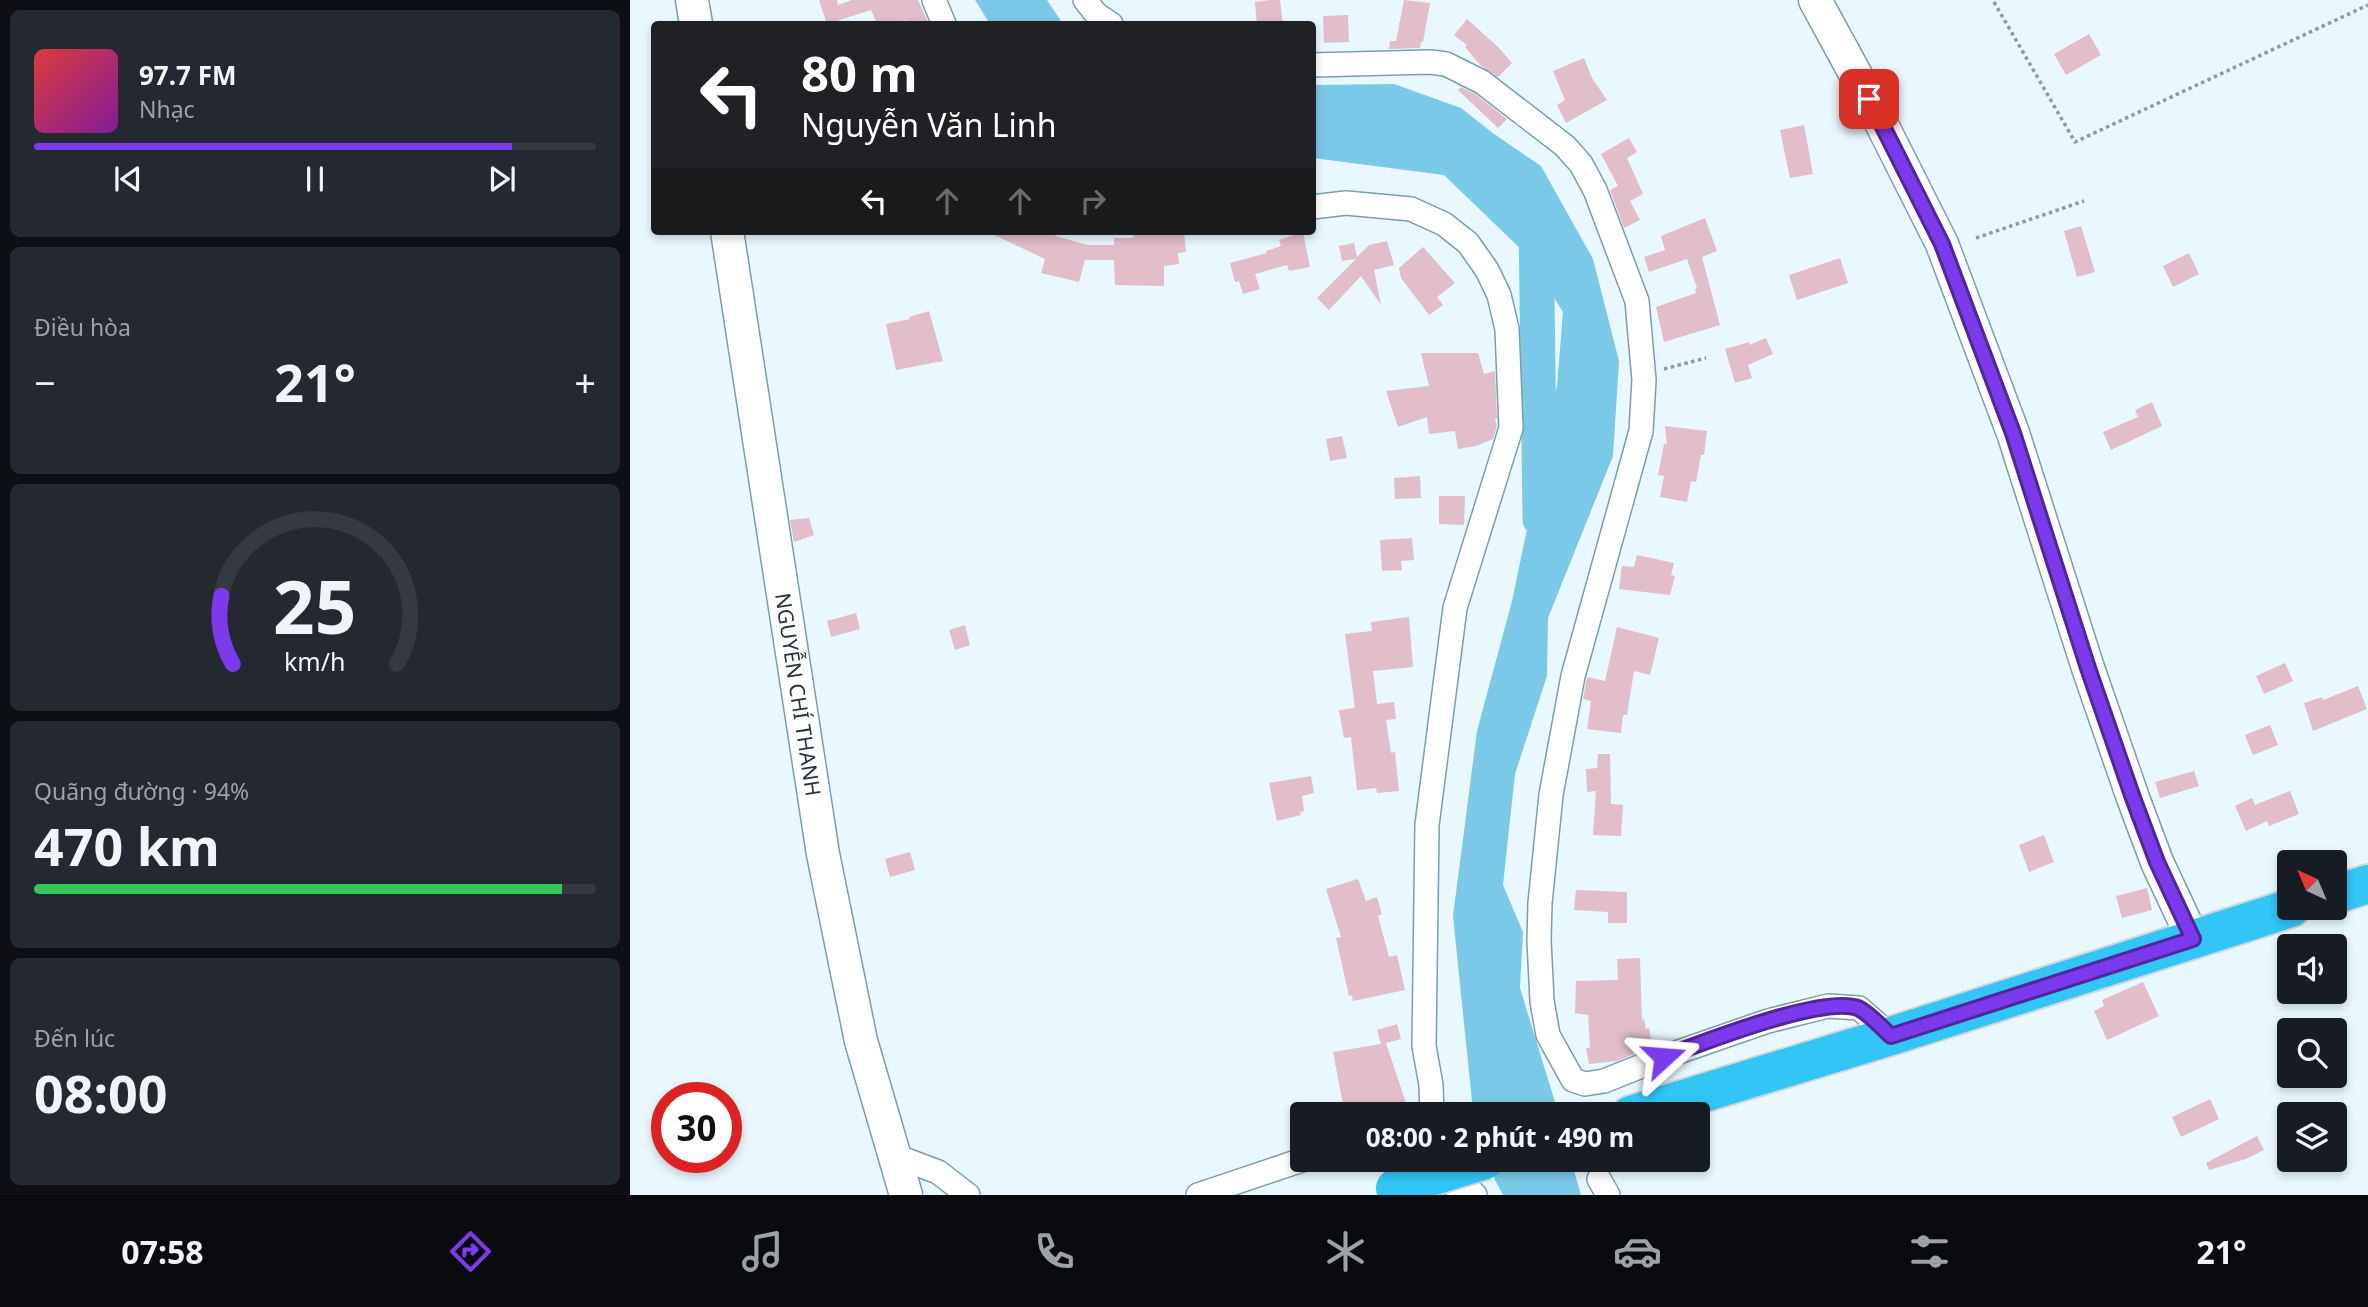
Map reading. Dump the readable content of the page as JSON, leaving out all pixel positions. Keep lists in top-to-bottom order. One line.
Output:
{"streets":{"main road":["NGUYỄN CHÍ THANH"]},"north":"top left","page":{"turn":["80 m","Nguyễn Văn Linh"],"song":["97.7 FM","Nhạc"],"tile":["Điều hòa",["Quãng đường · 94%","470 km"],["Đến lúc","08:00"]],"heat":["−","21°","+"],"limit":"30","trip":"08:00 · 2 phút · 490 m","tabs":["07:58","21°"],"gauge":["25","km/h"]}}
